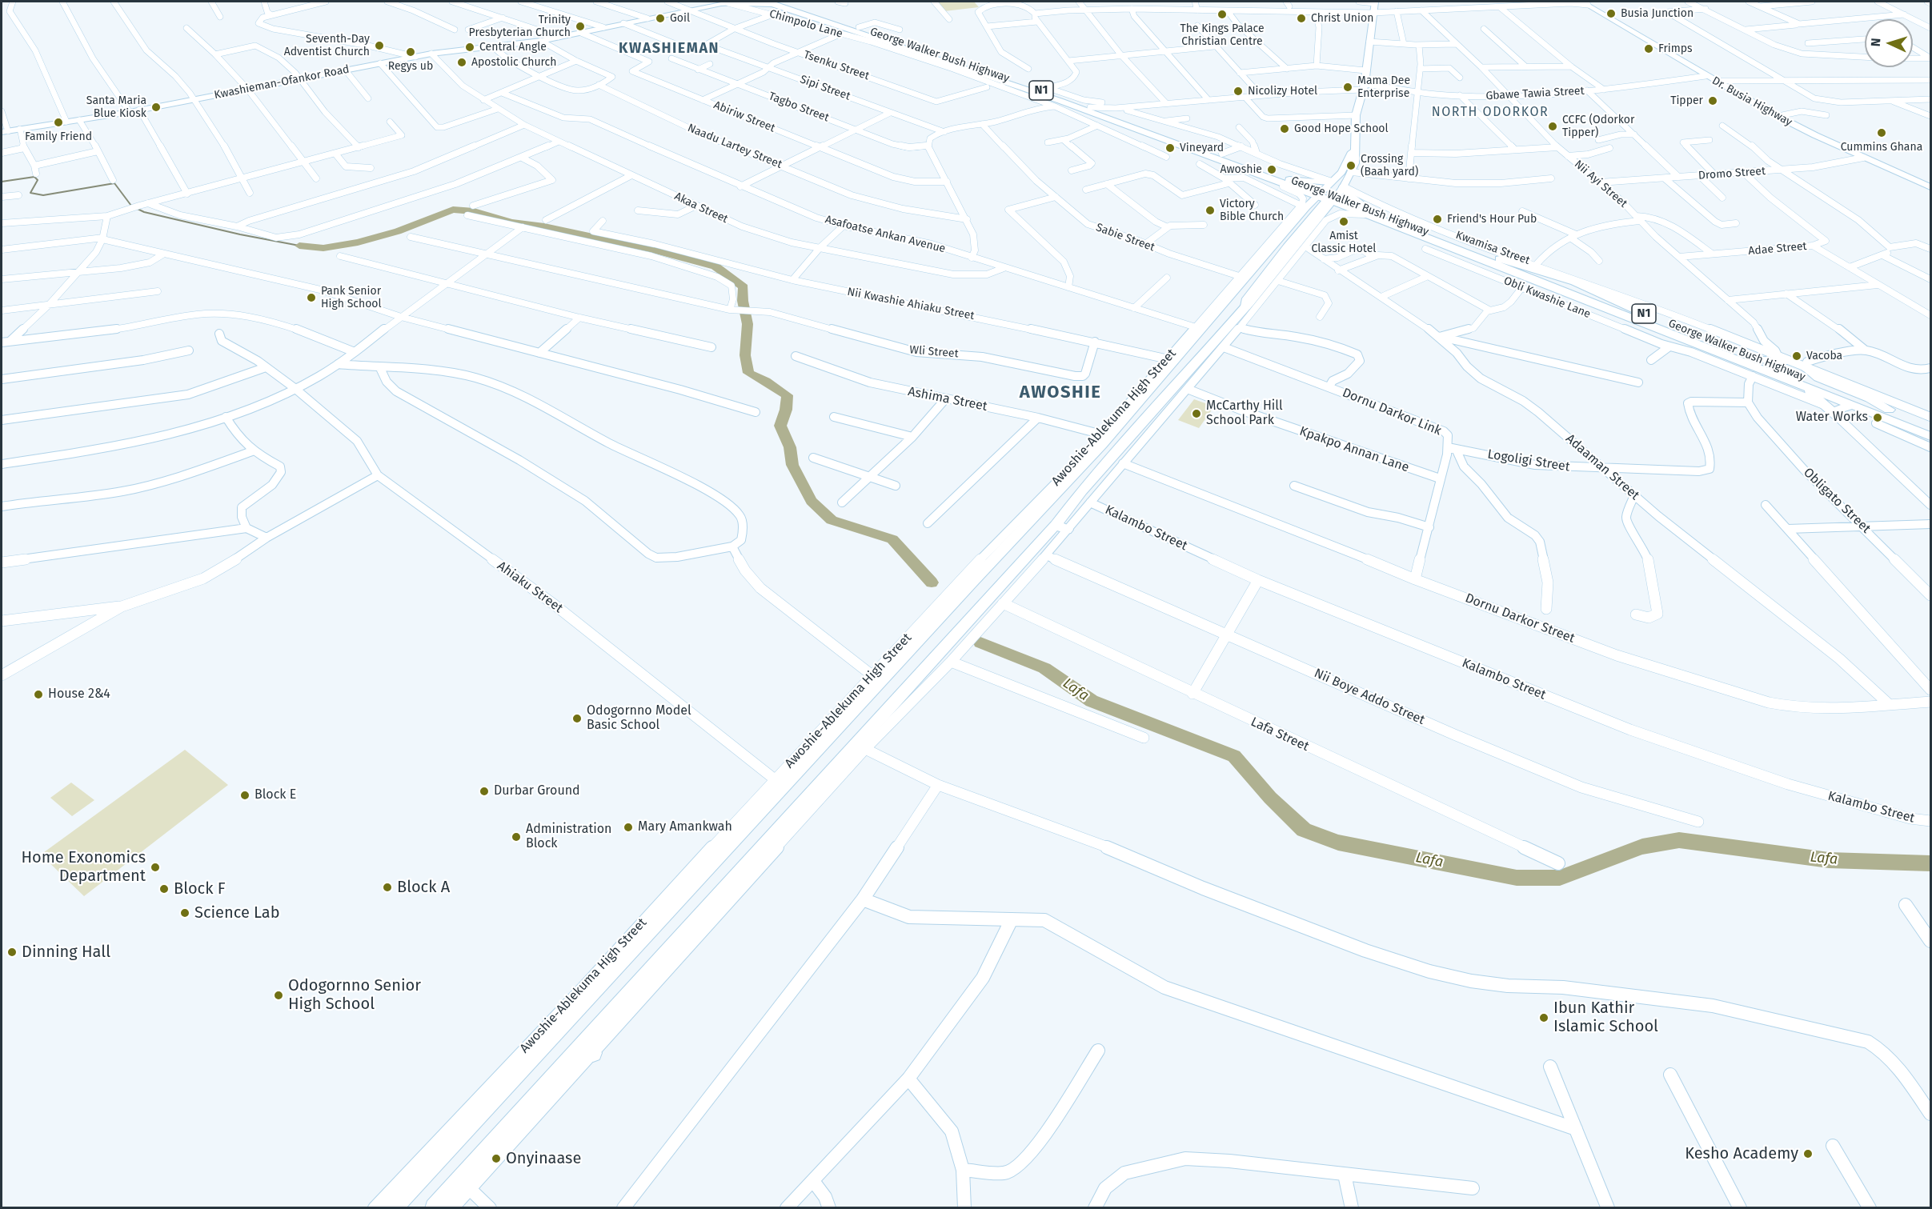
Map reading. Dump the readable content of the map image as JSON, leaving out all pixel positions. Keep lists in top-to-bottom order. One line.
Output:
{"streets":{"highway":["George Walker Bush Highway","N1","Dr. Busia Highway"],"main road":["Kwashieman-Ofankor Road","Awoshie-Ablekuma High Street"],"street":["Chimpolo Lane","Tsenku Street","Sipi Street","Gbawe Tawia Street","Tagbo Street","Abiriw Street","Naadu Lartey Street","Dromo Street","Nii Ayi Street","Akaa Street","Asafoatse Ankan Avenue","Sabie Street","Kwamisa Street","Adae Street","Obli Kwashie Lane","Nii Kwashie Ahiaku Street","Wli Street","Ashima Street","Dornu Darkor Link","Kpakpo Annan Lane","Logoligi Street","Adaaman Street","Obligato Street","Kalambo Street","Ahiaku Street","Dornu Darkor Street","Nii Boye Addo Street","Lafa Street"]},"crossings":[["Chimpolo Lane","Kwashieman-Ofankor Road"],["George Walker Bush Highway","Kwashieman-Ofankor Road"],["George Walker Bush Highway","Awoshie-Ablekuma High Street"],["Tsenku Street","Kwashieman-Ofankor Road"],["Tsenku Street","Sipi Street"],["Kwashieman-Ofankor Road","Abiriw Street"],["Kwashieman-Ofankor Road","Akaa Street"],["Gbawe Tawia Street","Dr. Busia Highway"],["Gbawe Tawia Street","Nii Ayi Street"],["Dr. Busia Highway","Dromo Street"],["Dromo Street","Nii Ayi Street"],["Dromo Street","Adae Street"],["Nii Ayi Street","Kwamisa Street"],["Nii Ayi Street","Adae Street"],["Akaa Street","Asafoatse Ankan Avenue"],["Asafoatse Ankan Avenue","Awoshie-Ablekuma High Street"],["Sabie Street","Awoshie-Ablekuma High Street"],["Kwamisa Street","Adae Street"],["Nii Kwashie Ahiaku Street","Wli Street"],["Nii Kwashie Ahiaku Street","Awoshie-Ablekuma High Street"],["Ashima Street","Awoshie-Ablekuma High Street"],["Dornu Darkor Link","Awoshie-Ablekuma High Street"],["Dornu Darkor Link","Kpakpo Annan Lane"],["Dornu Darkor Link","Logoligi Street"],["Dornu Darkor Link","Dornu Darkor Street"],["Awoshie-Ablekuma High Street","Kpakpo Annan Lane"],["Awoshie-Ablekuma High Street","Adaaman Street"],["Awoshie-Ablekuma High Street","Kalambo Street"],["Awoshie-Ablekuma High Street","Ahiaku Street"],["Awoshie-Ablekuma High Street","Dornu Darkor Street"],["Awoshie-Ablekuma High Street","Nii Boye Addo Street"],["Awoshie-Ablekuma High Street","Lafa Street"],["Logoligi Street","Adaaman Street"],["Logoligi Street","Obligato Street"],["Adaaman Street","Dornu Darkor Street"]],"districts":["KWASHIEMAN","NORTH ODORKOR","AWOSHIE"],"water":["Lafa"],"places":["Busia Junction","The Kings Palace Christian Centre","Goil","Christ Union","Trinity Presbyterian Church","Seventh-Day Adventist Church","Central Angle","Frimps","Regys ub","Apostolic Church","Mama Dee Enterprise","Nicolizy Hotel","Tipper","Santa Maria Blue Kiosk","Family Friend","CCFC (Odorkor Tipper)","Good Hope School","Cummins Ghana","Vineyard","Crossing (Baah yard)","Awoshie","Victory Bible Church","Friend's Hour Pub","Amist Classic Hotel","Pank Senior High School","Vacoba","McCarthy Hill School Park","Water Works","House 2&4","Odogornno Model Basic School","Durbar Ground","Block E","Mary Amankwah","Administration Block","Home Exonomics Department","Block A","Block F","Science Lab","Dinning Hall","Odogornno Senior High School","Ibun Kathir Islamic School","Kesho Academy","Onyinaase"],"north":"left"}
